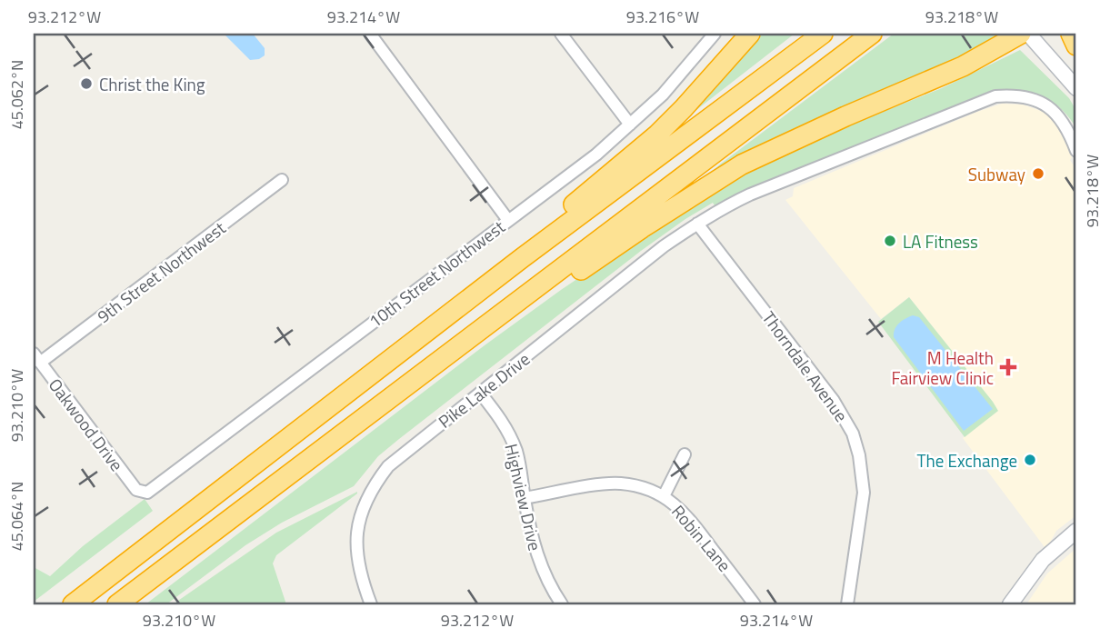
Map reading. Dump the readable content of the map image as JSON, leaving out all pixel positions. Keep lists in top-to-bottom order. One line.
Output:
{"streets":{"street":["9th Street Northwest","10th Street Northwest","Thorndale Avenue","Pike Lake Drive","Oakwood Drive","Highview Drive","Robin Lane"]},"crossings":[["9th Street Northwest","Oakwood Drive"],["10th Street Northwest","Oakwood Drive"],["Thorndale Avenue","Pike Lake Drive"],["Pike Lake Drive","Highview Drive"],["Highview Drive","Robin Lane"]],"places":{"other":["Christ the King","Subway","LA Fitness","The Exchange"],"health":["M Health Fairview Clinic"]},"coordinates":["93.212°W","93.214°W","93.216°W","93.218°W","45.062°N","93.210°W","45.064°N"]}
